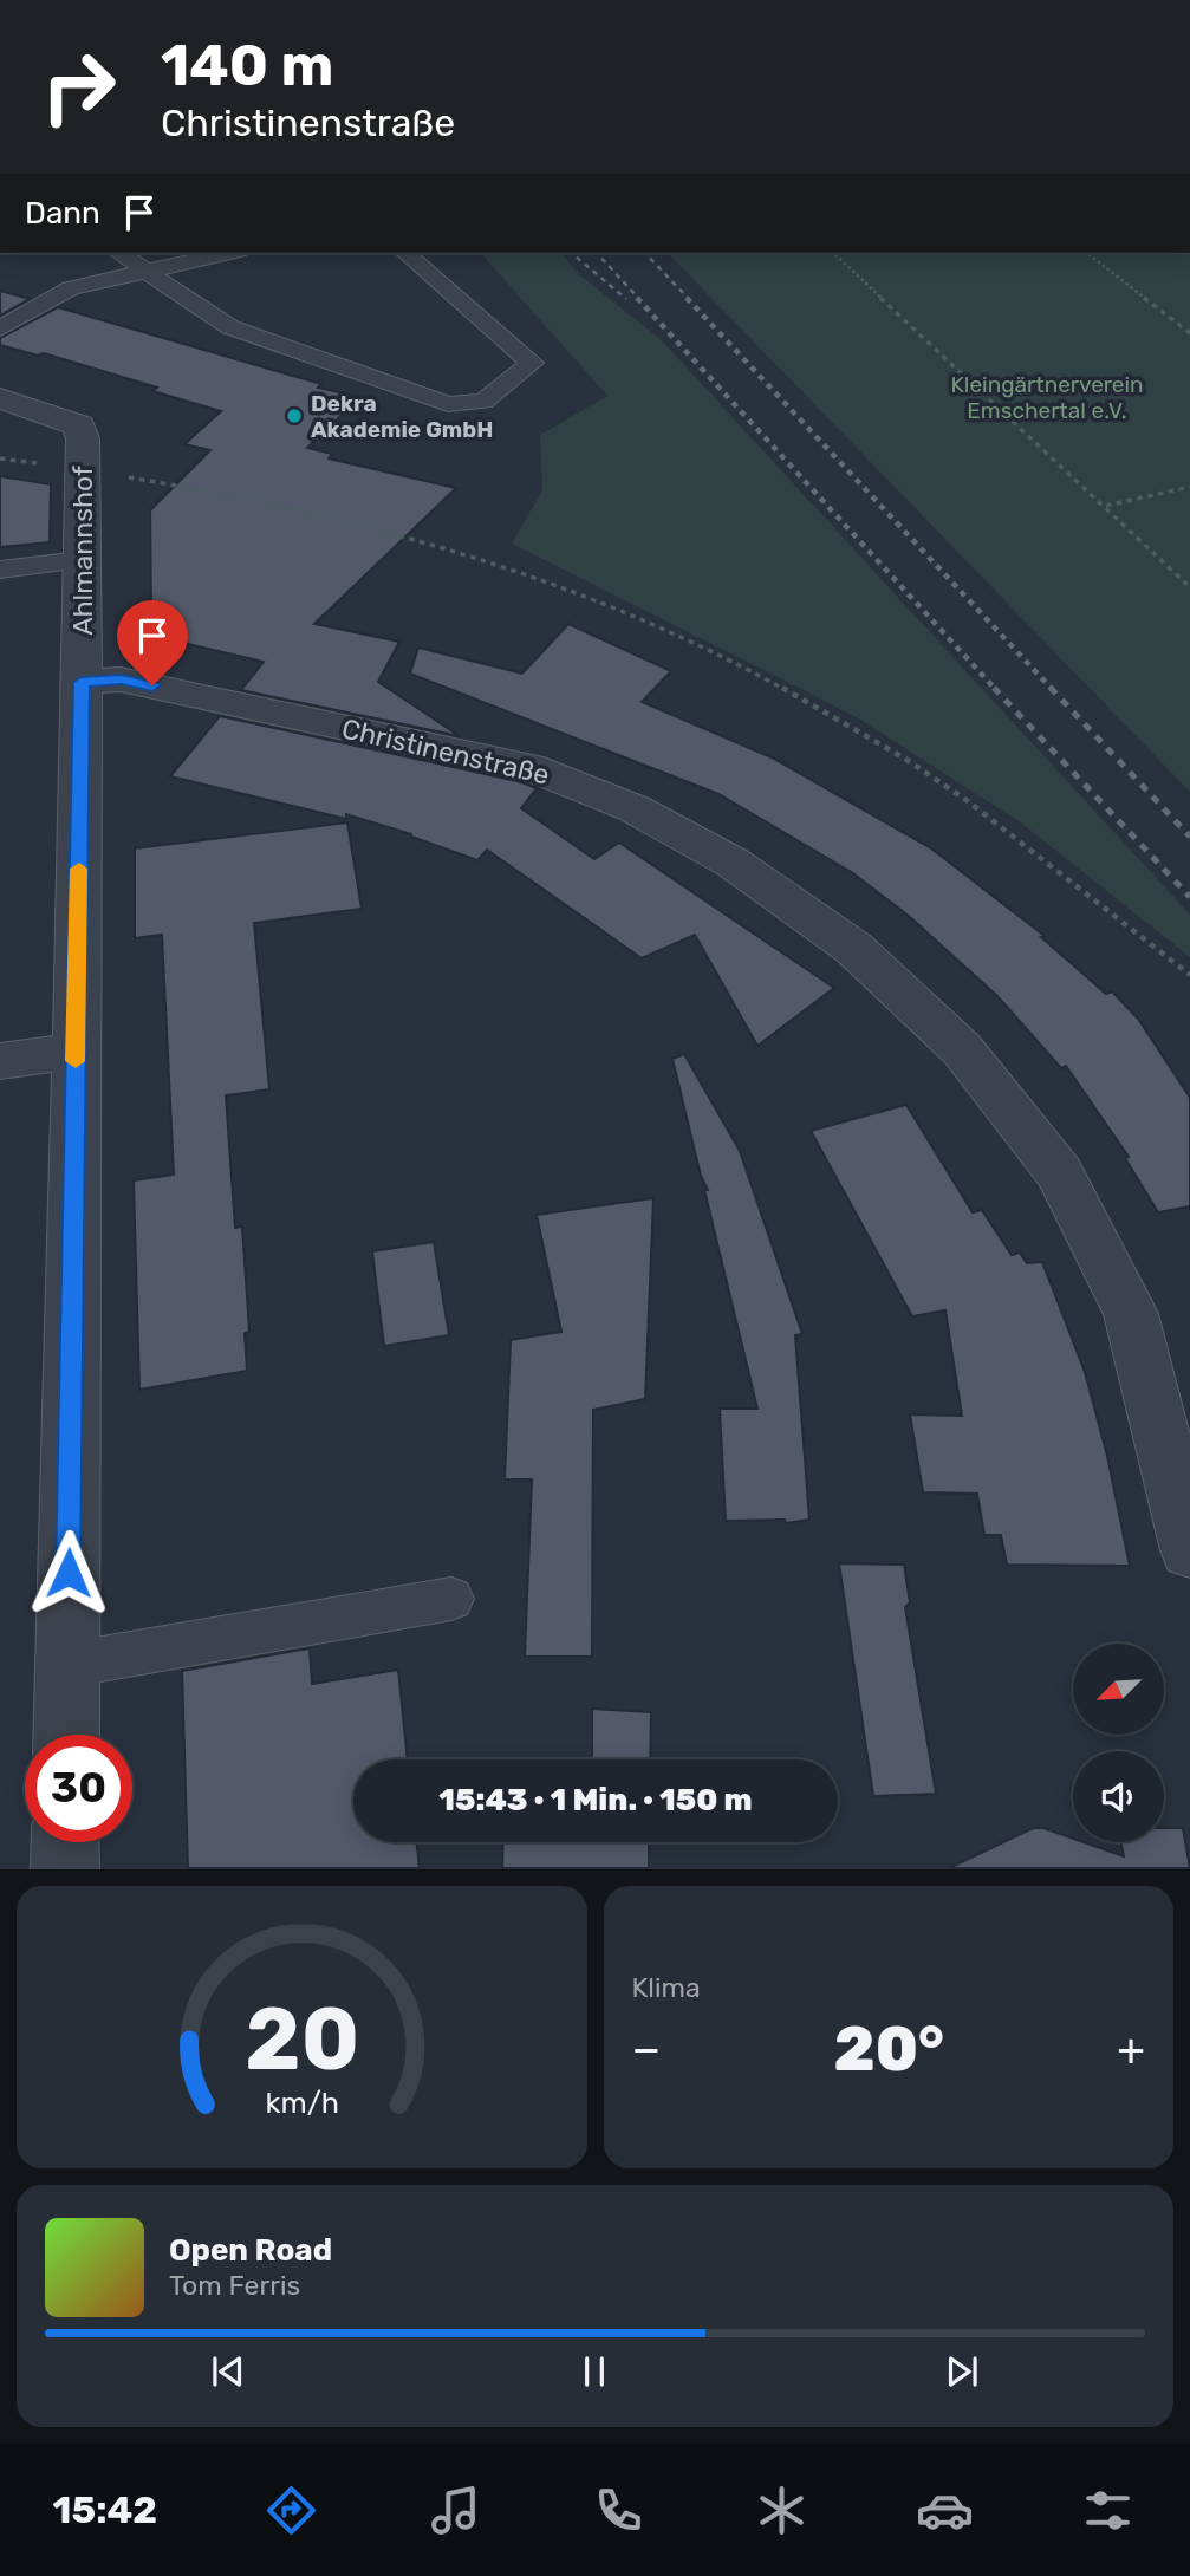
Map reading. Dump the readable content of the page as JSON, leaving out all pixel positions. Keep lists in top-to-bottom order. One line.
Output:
{"streets":{"street":["Ahlmannshof","Christinenstraße"]},"crossings":[["Ahlmannshof","Christinenstraße"]],"parks":["Kleingärtnerverein Emschertal e.V."],"places":["Dekra Akademie GmbH"],"north":"bottom left","page":{"turn":["140 m","Christinenstraße"],"then":"Dann","limit":"30","trip":"15:43 · 1 Min. · 150 m","tile":"Klima","heat":["−","20°","+"],"song":["Open Road","Tom Ferris"],"tabs":"15:42","gauge":["20","km/h"]}}
